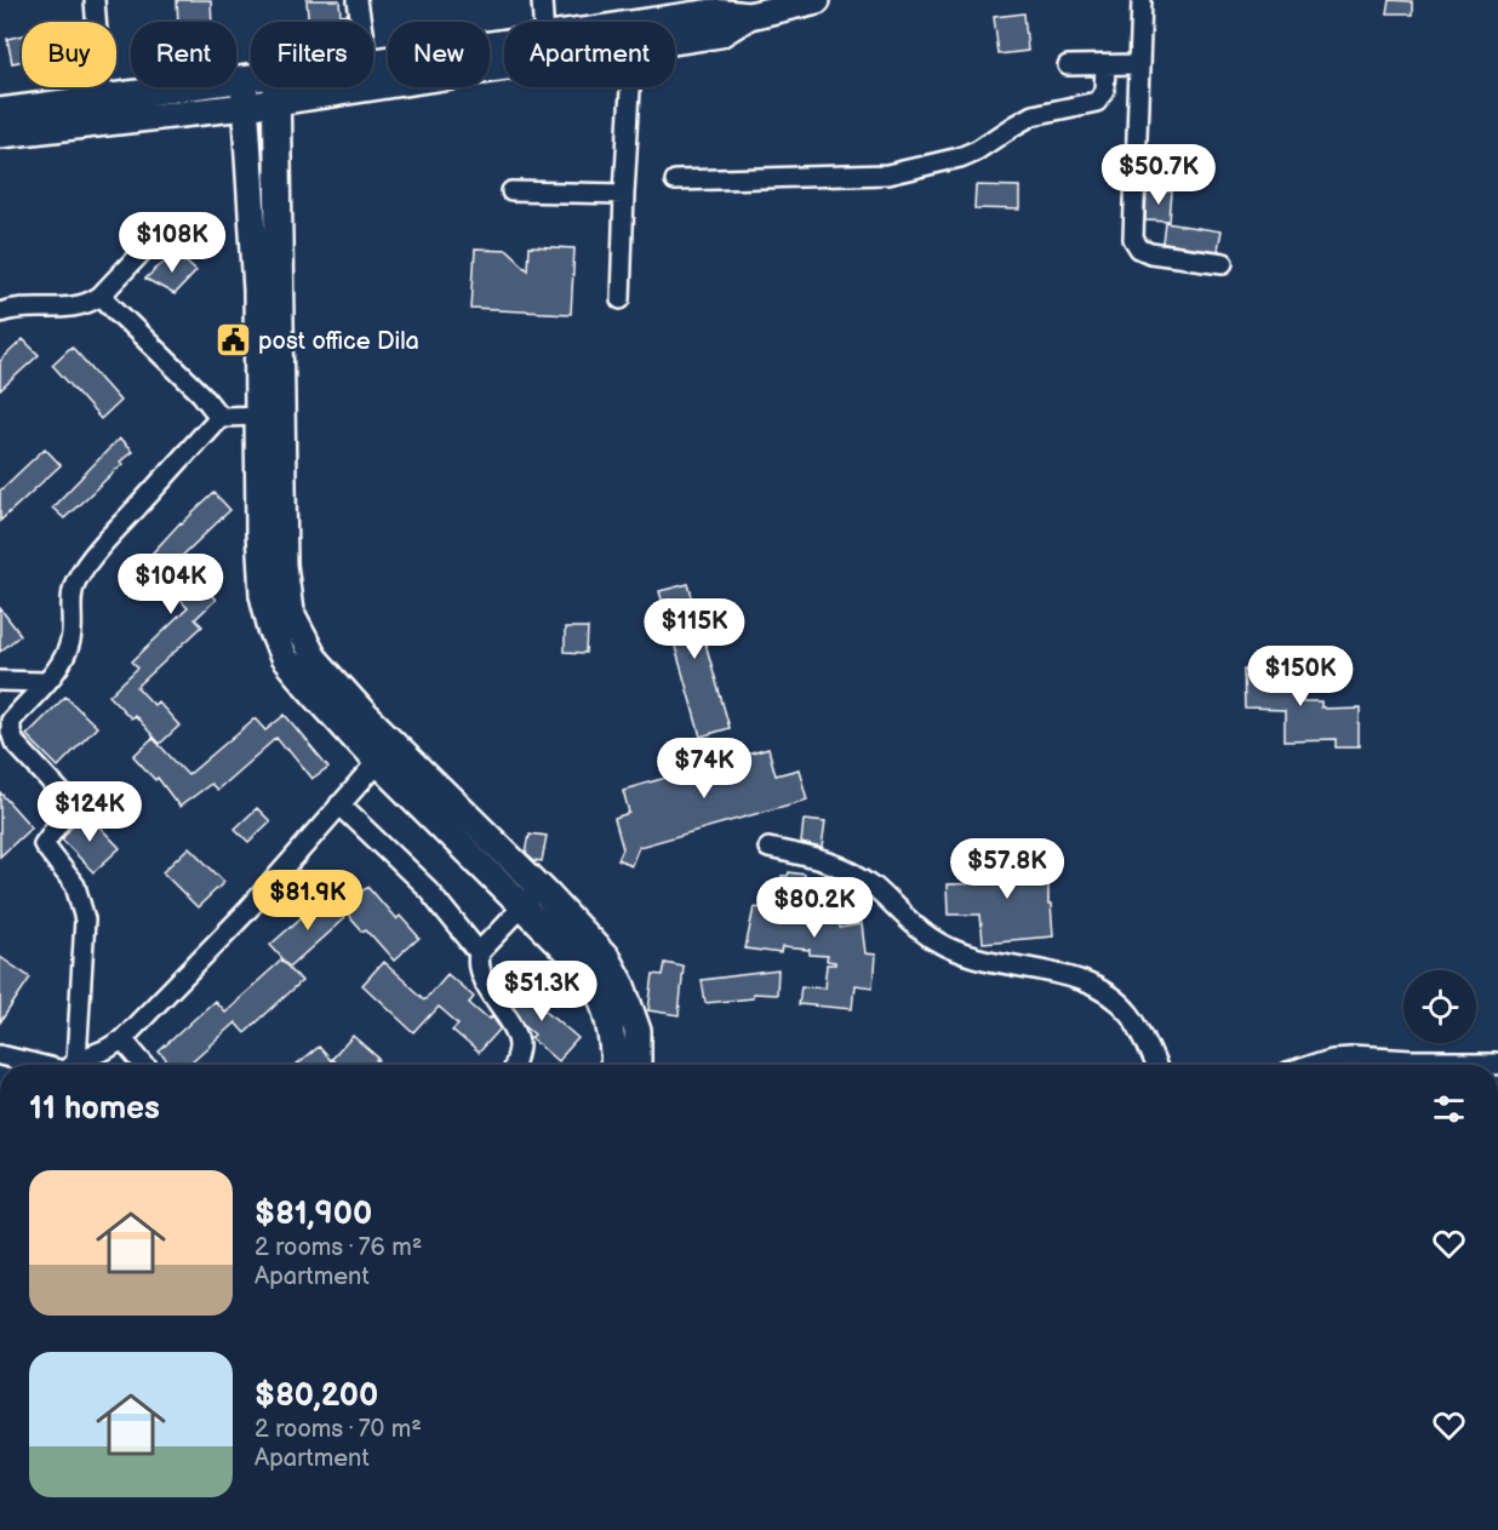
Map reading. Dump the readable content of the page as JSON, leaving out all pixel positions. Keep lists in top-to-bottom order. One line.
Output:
{"places":{"public building":["post office Dila"]},"page":{"chip":["Buy","Rent","Filters","New","Apartment"],"price":["$50.7K","$108K","$104K","$115K","$150K","$74K","$124K","$57.8K","$81.9K","$80.2K","$51.3K"],"heading":"11 homes","list":[{"name":"$81,900","note":"2 rooms · 76 m² · Apartment"},{"name":"$80,200","note":"2 rooms · 70 m² · Apartment"}]}}
